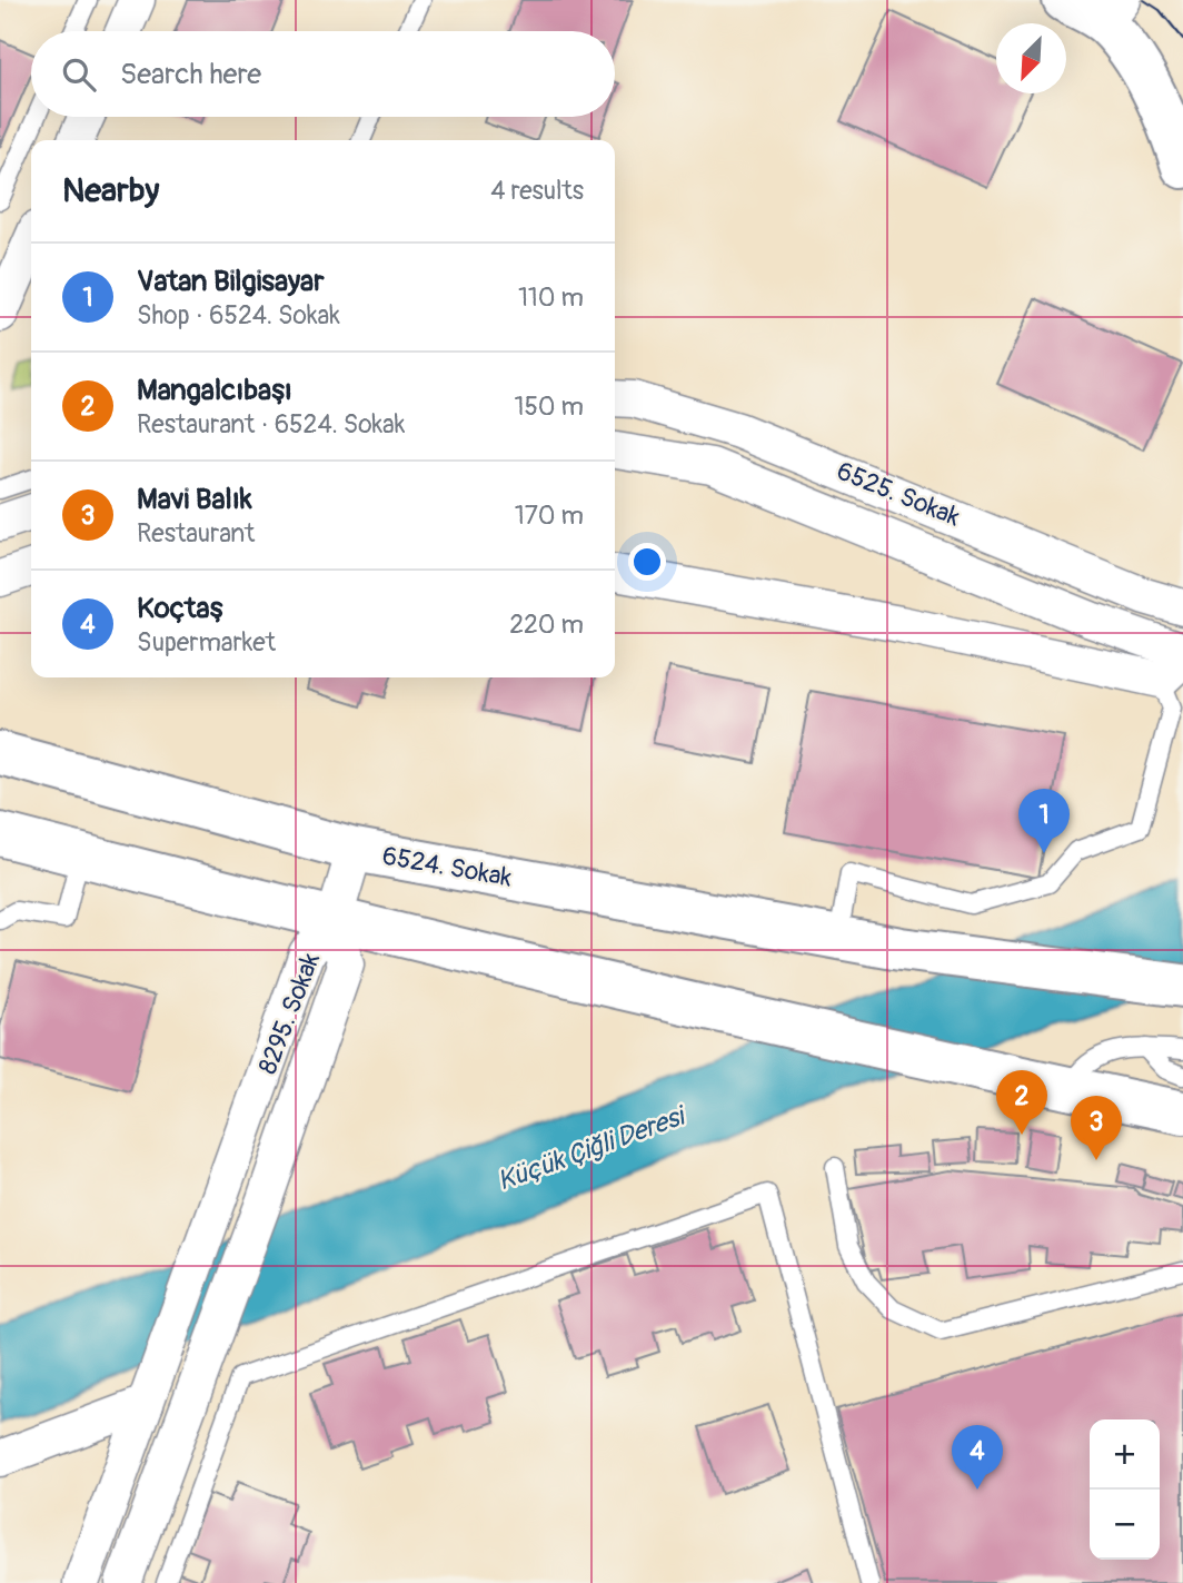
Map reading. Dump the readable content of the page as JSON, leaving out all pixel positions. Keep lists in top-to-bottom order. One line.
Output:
{"streets":{"street":["6525. Sokak","6524. Sokak","8295. Sokak"]},"water":["Küçük Çiğli Deresi"],"north":"bottom left","page":{"search":"Search here","heading":["Nearby","4 results"],"list":[{"mark":"1","name":"Vatan Bilgisayar","note":"Shop · 6524. Sokak","value":"110 m"},{"mark":"2","name":"Mangalcıbaşı","note":"Restaurant · 6524. Sokak","value":"150 m"},{"mark":"3","name":"Mavi Balık","note":"Restaurant","value":"170 m"},{"mark":"4","name":"Koçtaş","note":"Supermarket","value":"220 m"}],"pins":["1","2","3","4"],"map_buttons":["+","−"]}}
